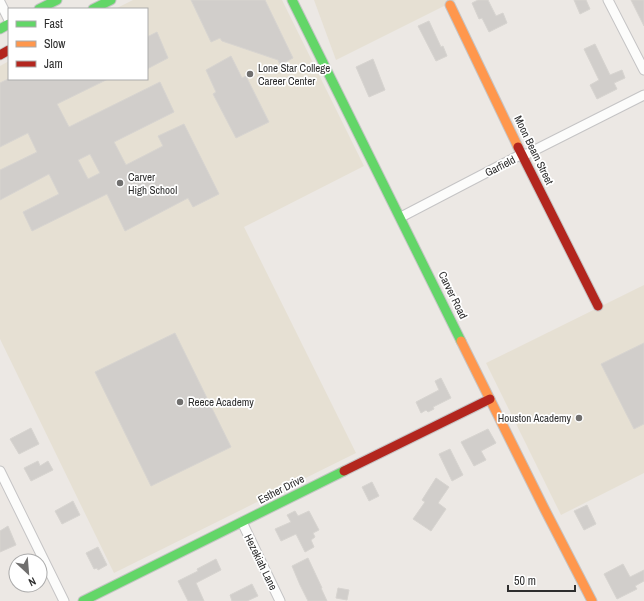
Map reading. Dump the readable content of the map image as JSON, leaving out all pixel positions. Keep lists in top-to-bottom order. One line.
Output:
{"streets":{"street":["Moon Beam Street","Garfield","Carver Road","Esther Drive","Hezekiah Lane"]},"crossings":[["Moon Beam Street","Garfield"],["Garfield","Carver Road"],["Carver Road","Esther Drive"],["Esther Drive","Hezekiah Lane"]],"places":["Lone Star College Career Center","Carver High School","Reece Academy","Houston Academy"],"legend":["Fast","Slow","Jam"],"scale_bar":"50 m","north":"bottom right"}
